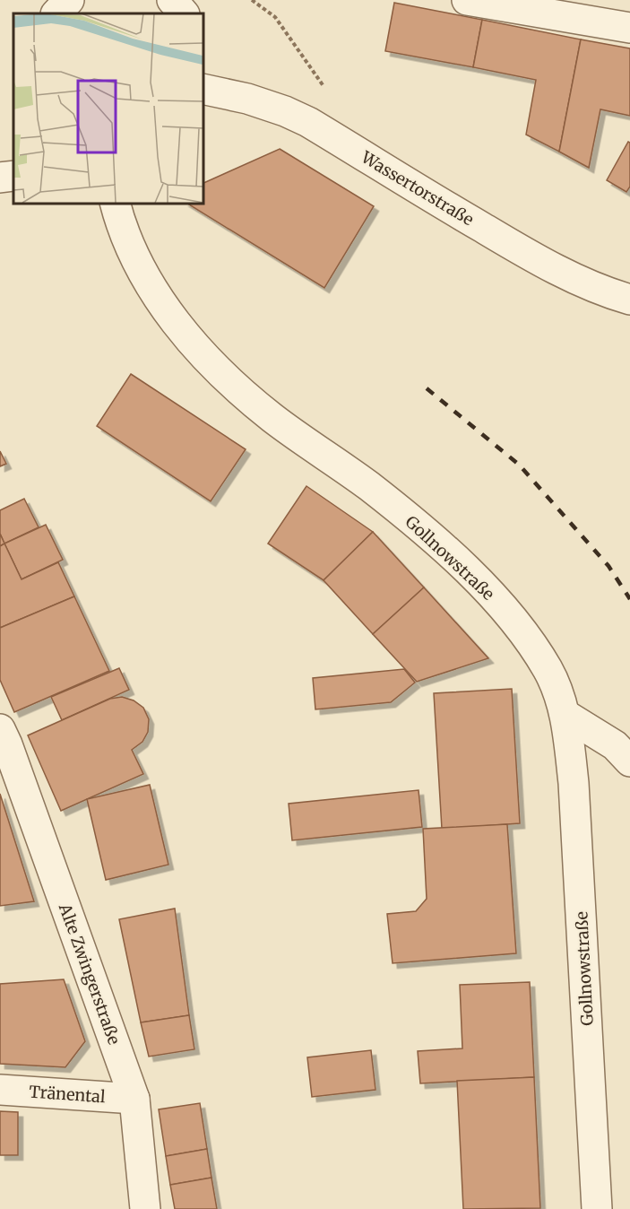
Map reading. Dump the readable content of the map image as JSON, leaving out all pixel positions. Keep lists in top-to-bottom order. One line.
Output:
{"streets":{"street":["Wassertorstraße","Gollnowstraße","Alte Zwingerstraße","Tränental"]},"crossings":[["Alte Zwingerstraße","Tränental"]]}
